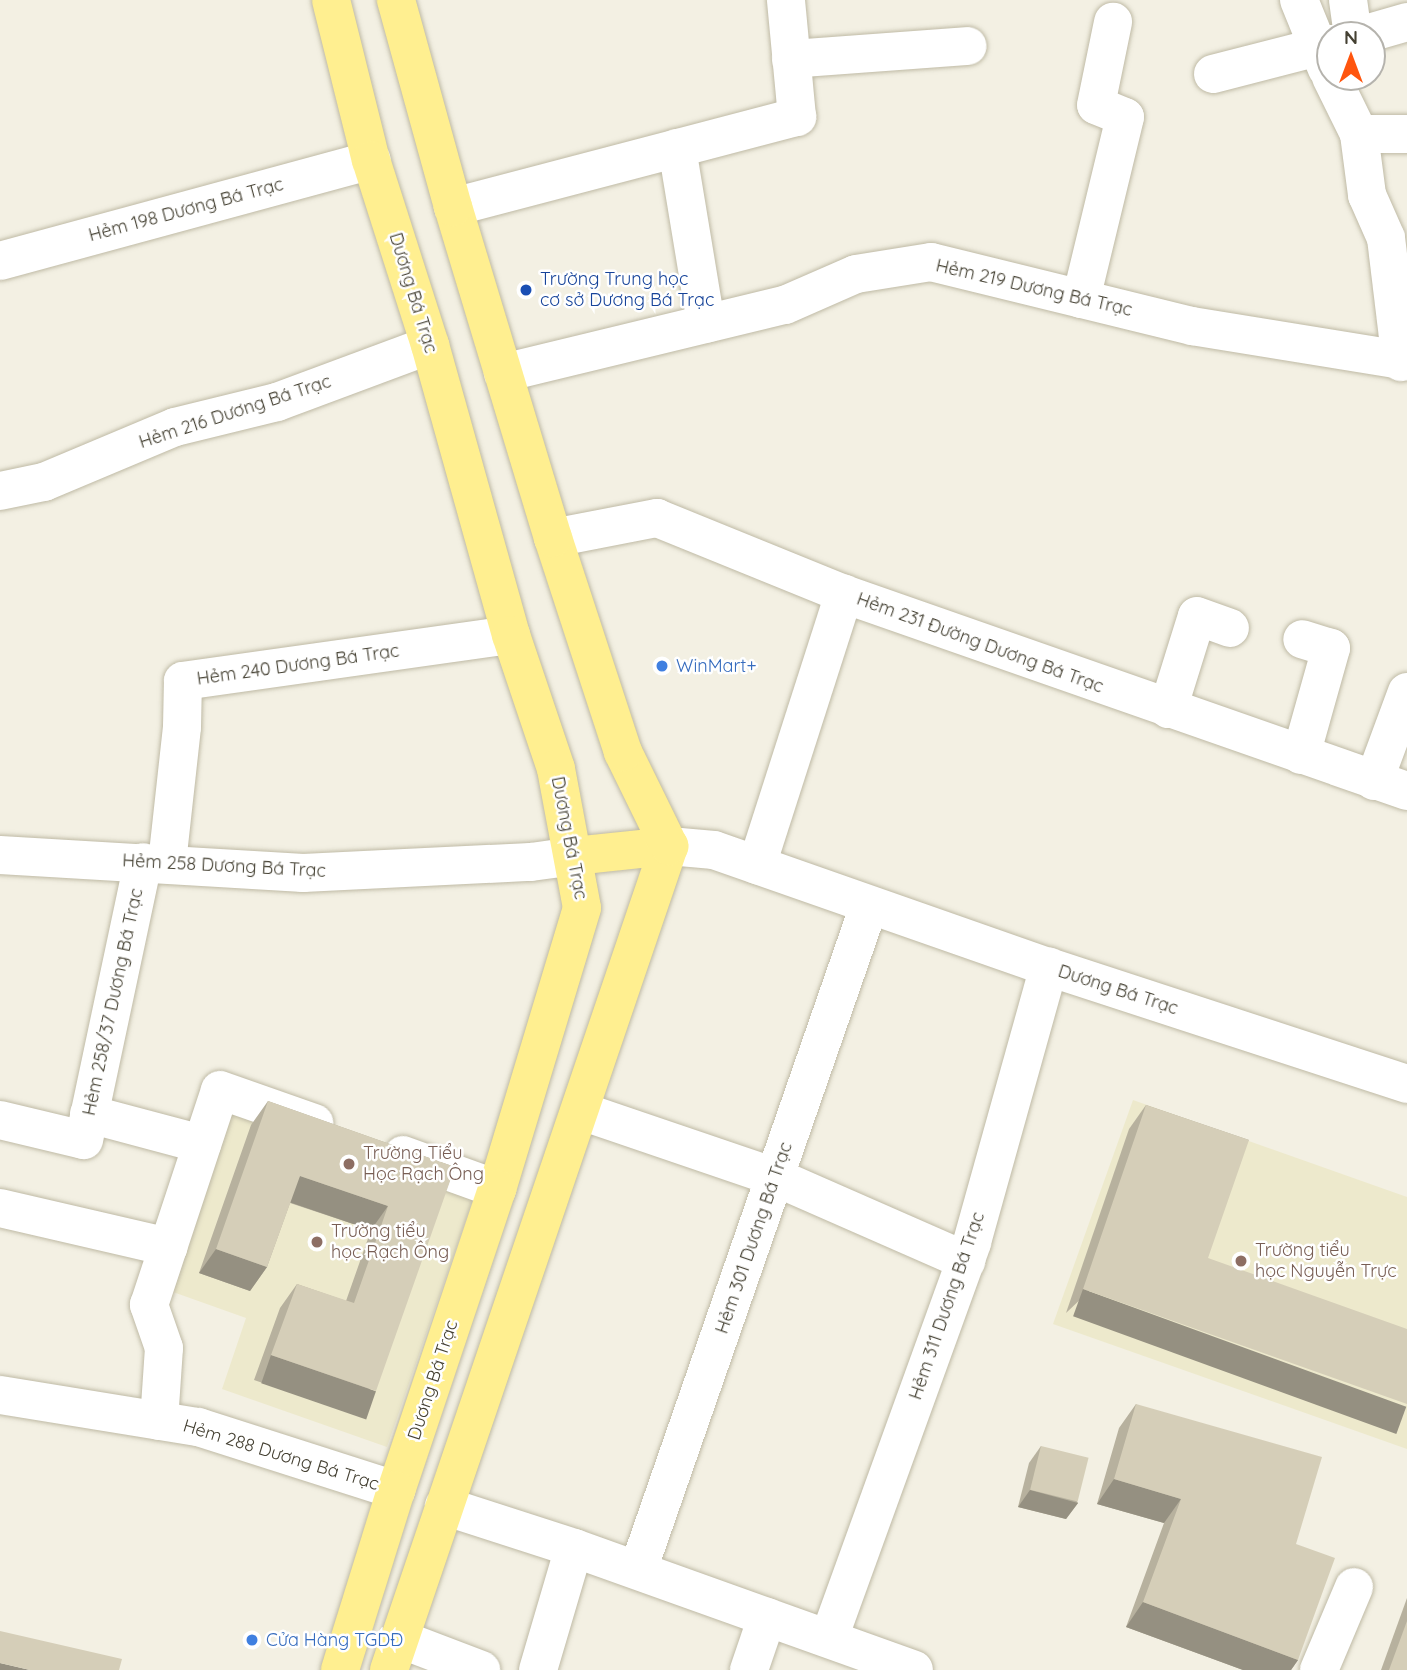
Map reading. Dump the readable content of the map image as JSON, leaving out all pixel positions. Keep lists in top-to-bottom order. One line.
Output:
{"streets":{"main road":["Dương Bá Trạc"],"street":["Hẻm 198 Dương Bá Trạc","Hẻm 219 Dương Bá Trạc","Hẻm 216 Dương Bá Trạc","Hẻm 231 Đường Dương Bá Trạc","Hẻm 240 Dương Bá Trạc","Hẻm 258 Dương Bá Trạc","Hẻm 258/37 Dương Bá Trạc","Hẻm 301 Dương Bá Trạc","Hẻm 311 Dương Bá Trạc","Hẻm 288 Dương Bá Trạc"]},"crossings":[["Hẻm 198 Dương Bá Trạc","Dương Bá Trạc"],["Dương Bá Trạc","Hẻm 216 Dương Bá Trạc"],["Dương Bá Trạc","Hẻm 240 Dương Bá Trạc"],["Dương Bá Trạc","Hẻm 258 Dương Bá Trạc"],["Dương Bá Trạc","Hẻm 301 Dương Bá Trạc"],["Dương Bá Trạc","Hẻm 311 Dương Bá Trạc"],["Dương Bá Trạc","Hẻm 288 Dương Bá Trạc"],["Hẻm 240 Dương Bá Trạc","Hẻm 258 Dương Bá Trạc"],["Hẻm 240 Dương Bá Trạc","Hẻm 258/37 Dương Bá Trạc"],["Hẻm 258 Dương Bá Trạc","Hẻm 258/37 Dương Bá Trạc"]],"places":["Trường Trung học cơ sở Dương Bá Trạc","WinMart+","Trường Tiểu Học Rạch Ông","Trường tiểu học Rạch Ông","Trường tiểu học Nguyễn Trực","Cửa Hàng TGDĐ"],"north":"top"}
